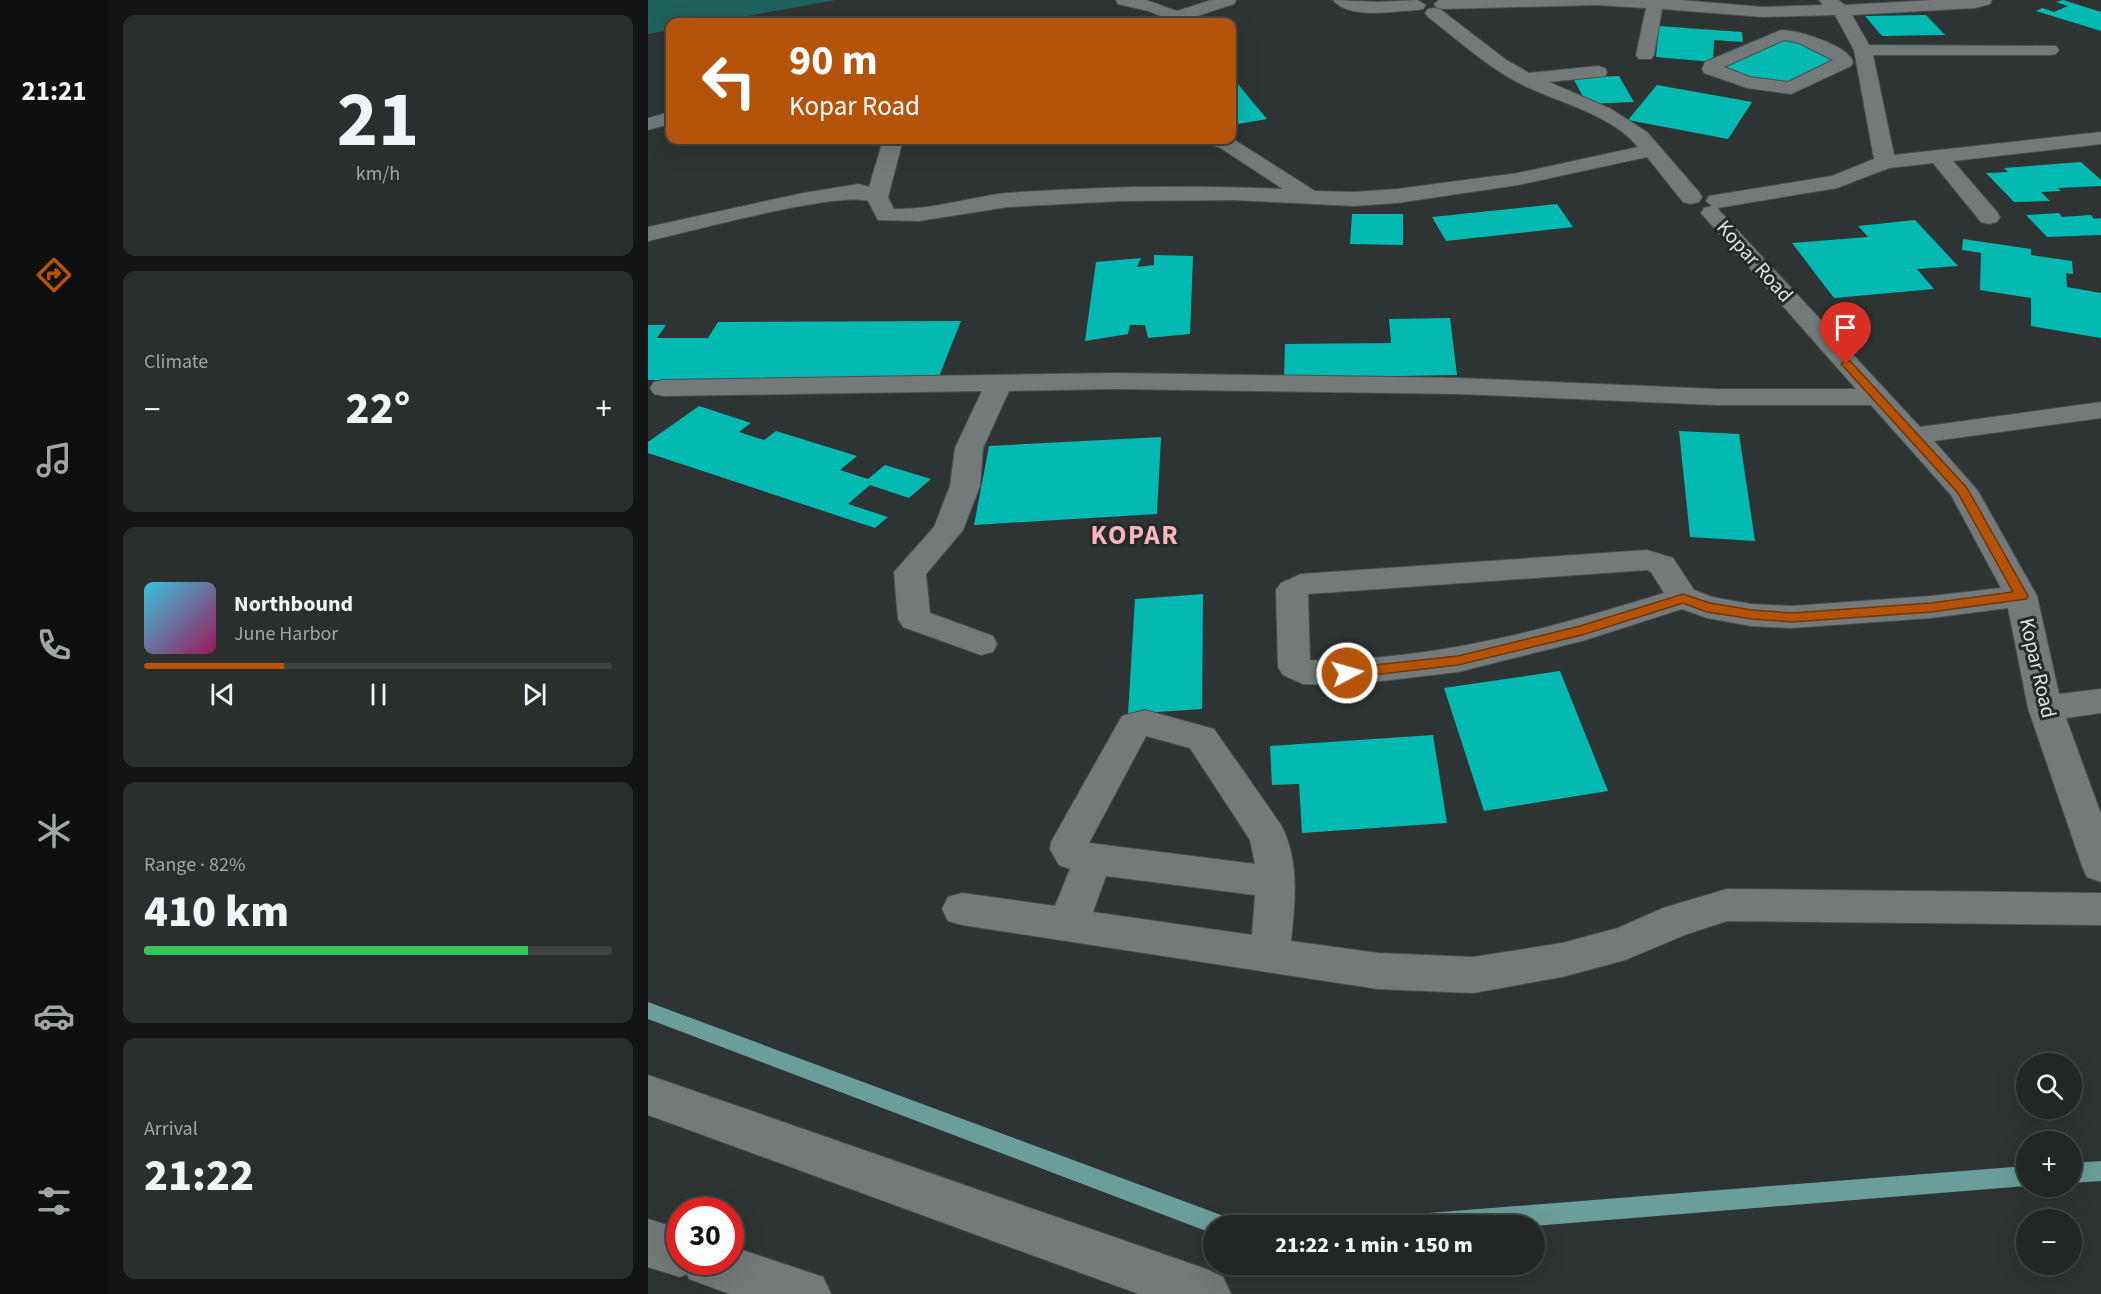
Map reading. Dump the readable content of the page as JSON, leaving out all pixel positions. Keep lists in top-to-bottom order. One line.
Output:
{"streets":{"street":["Kopar Road"]},"districts":["KOPAR"],"page":{"tabs":"21:21","tile":[["21","km/h"],"Climate",["Range · 82%","410 km"],["Arrival","21:22"]],"turn":["90 m","Kopar Road"],"heat":["−","22°","+"],"song":["Northbound","June Harbor"],"map_buttons":["+","−"],"limit":"30","trip":"21:22 · 1 min · 150 m"}}
